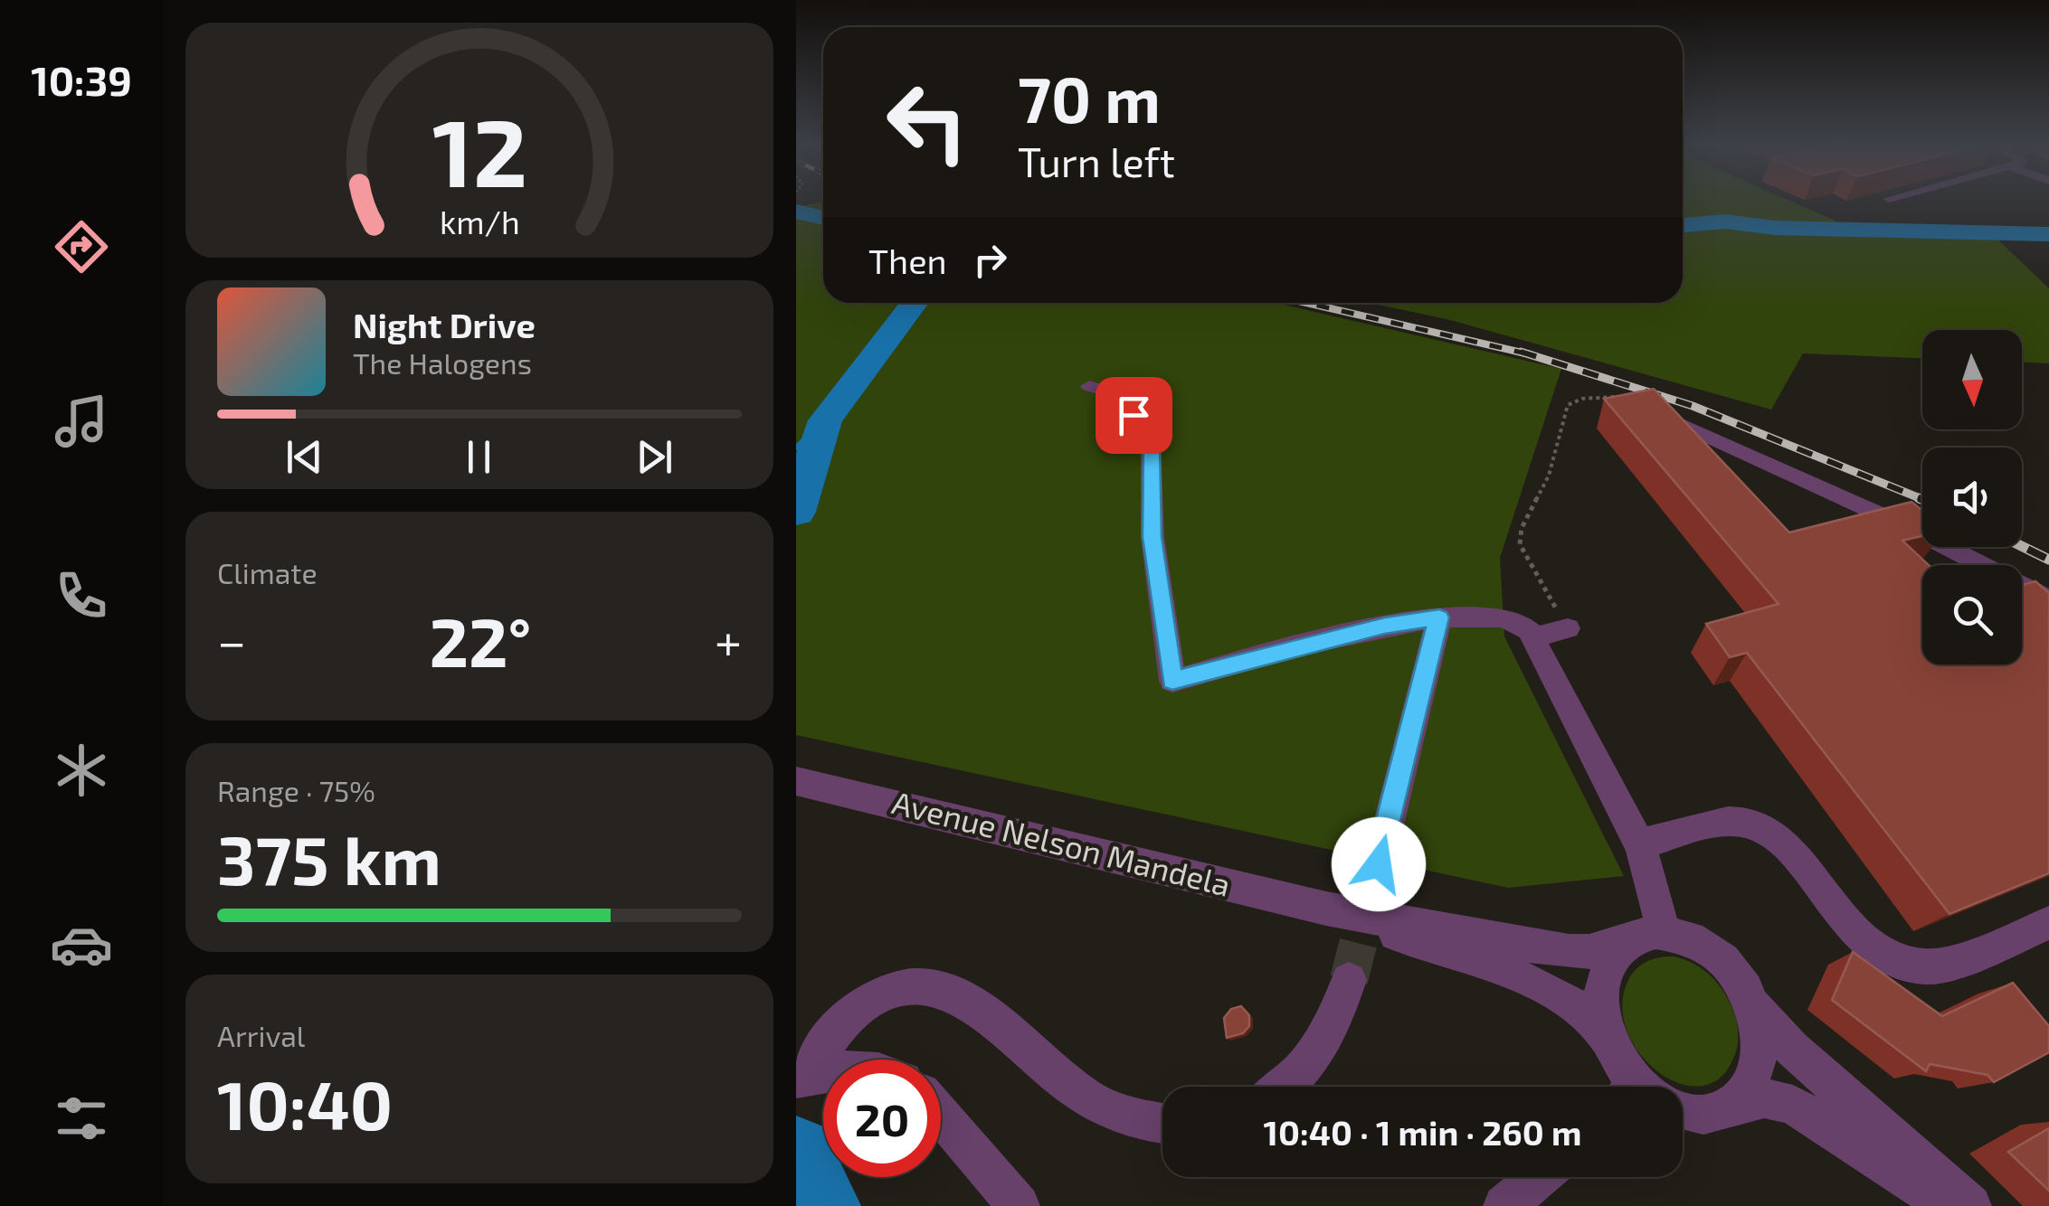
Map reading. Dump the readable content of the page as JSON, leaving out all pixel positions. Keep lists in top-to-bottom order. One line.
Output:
{"streets":{"street":["Avenue Nelson Mandela"]},"north":"bottom","page":{"tabs":"10:39","turn":["70 m","Turn left"],"then":"Then","song":["Night Drive","The Halogens"],"tile":["Climate",["Range · 75%","375 km"],["Arrival","10:40"]],"heat":["−","22°","+"],"limit":"20","trip":"10:40 · 1 min · 260 m","gauge":["12","km/h"]}}
